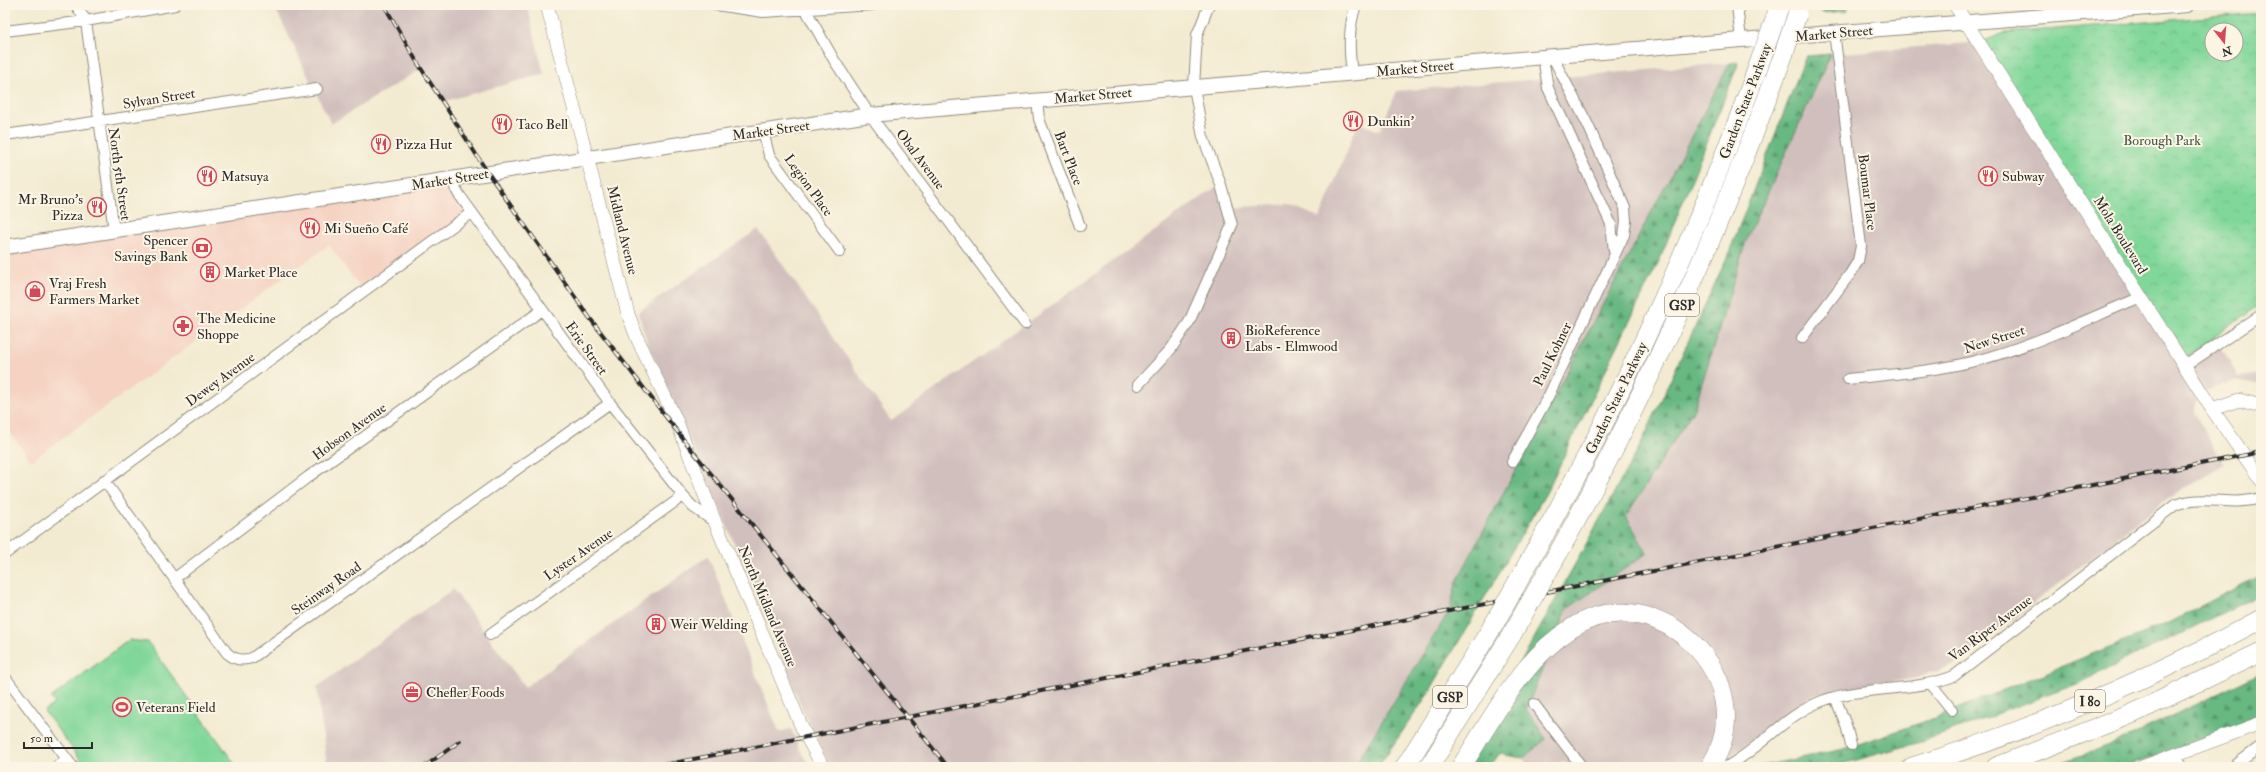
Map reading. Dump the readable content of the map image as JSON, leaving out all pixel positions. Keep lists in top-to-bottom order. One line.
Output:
{"streets":{"highway":["Garden State Parkway","GSP","I 80"],"main road":["Market Street"],"street":["Sylvan Street","Bart Place","Obal Avenue","North 5th Street","Legion Place","Boumar Place","Midland Avenue","Mola Boulevard","New Street","Erie Street","Paul Kohner","Dewey Avenue","Hobson Avenue","Lyster Avenue","Steinway Road","North Midland Avenue","Van Riper Avenue"]},"crossings":[["Market Street","Bart Place"],["Market Street","Obal Avenue"],["Market Street","North 5th Street"],["Market Street","Legion Place"],["Market Street","Boumar Place"],["Market Street","Midland Avenue"],["Market Street","Mola Boulevard"],["Market Street","Erie Street"],["Market Street","Paul Kohner"],["Sylvan Street","North 5th Street"],["Midland Avenue","North Midland Avenue"],["Mola Boulevard","New Street"],["Erie Street","Dewey Avenue"],["Erie Street","Hobson Avenue"],["Erie Street","Lyster Avenue"],["Erie Street","Steinway Road"],["Erie Street","North Midland Avenue"],["Dewey Avenue","Steinway Road"],["Hobson Avenue","Steinway Road"]],"parks":["Borough Park"],"places":{"restaurant":["Dunkin'","Taco Bell","Pizza Hut","Matsuya","Subway","Mr Bruno's Pizza","Mi Sueño Café"],"bank":["Spencer Savings Bank"],"building":["Market Place","BioReference Labs - Elmwood","Weir Welding"],"shop":["Vraj Fresh Farmers Market"],"pharmacy":["The Medicine Shoppe"],"office":["Chefler Foods"],"sports":["Veterans Field"]},"scale_bar":"50 m","north":"bottom"}
